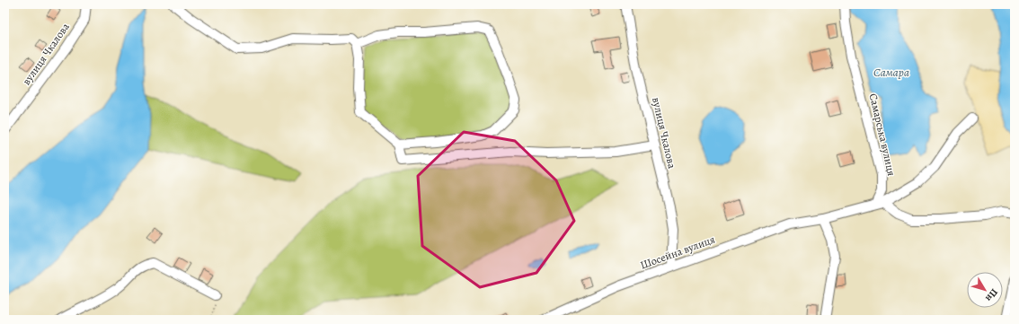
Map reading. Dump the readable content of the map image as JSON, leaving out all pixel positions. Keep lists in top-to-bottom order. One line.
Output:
{"streets":{"street":["вулиця Чкалова","Самарська вулиця","Шосейна вулиця"]},"crossings":[["вулиця Чкалова","Шосейна вулиця"],["Самарська вулиця","Шосейна вулиця"]],"water":["Самара"],"north":"bottom right"}
